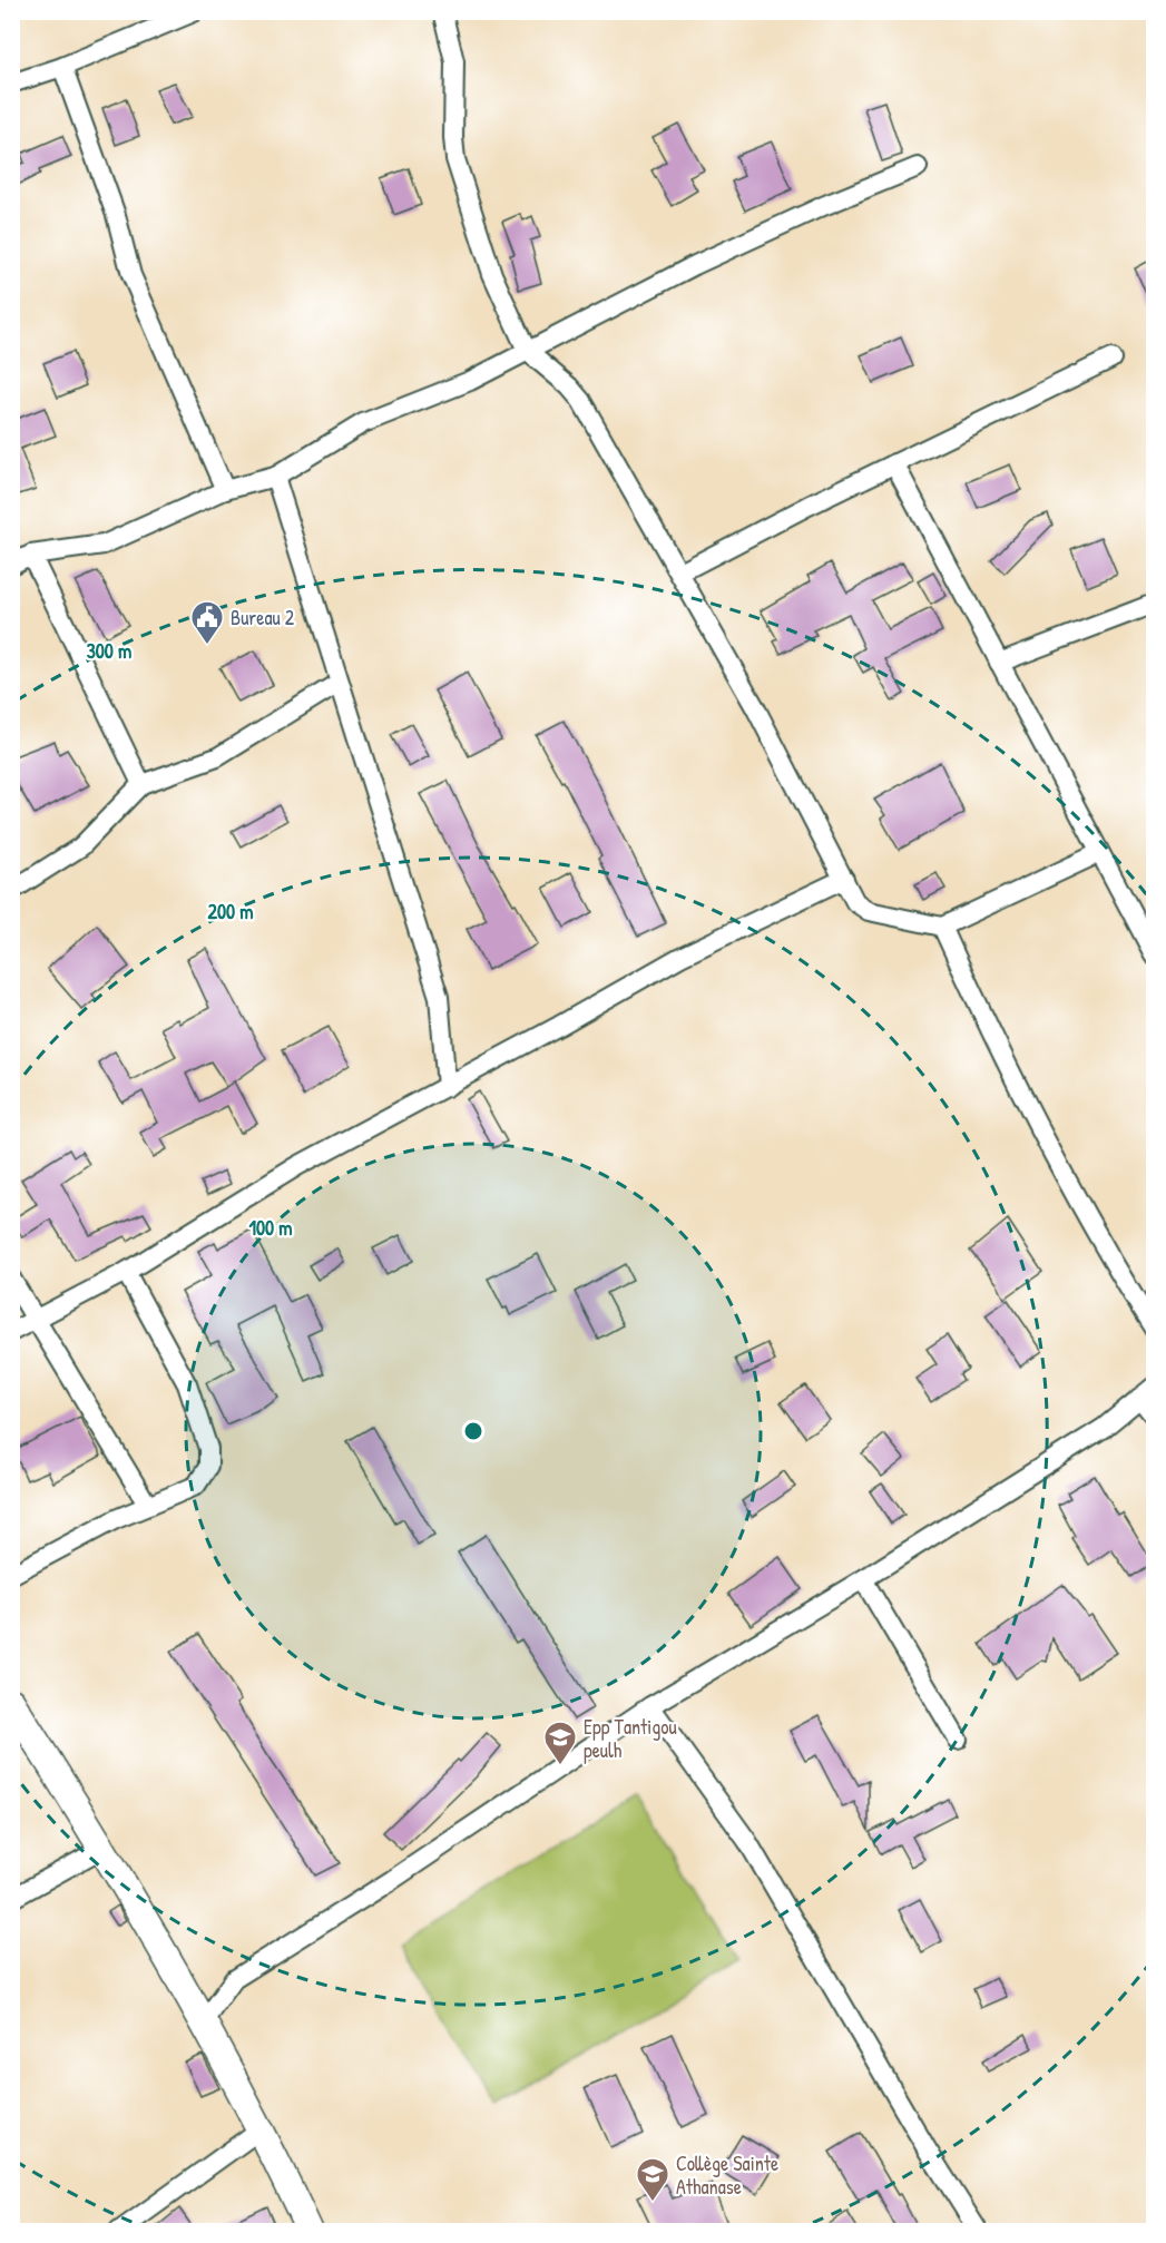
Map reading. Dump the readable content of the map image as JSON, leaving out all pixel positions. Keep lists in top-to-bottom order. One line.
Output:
{"places":{"public building":["Bureau 2"],"school or university":["Epp Tantigou peulh","Collège Sainte Athanase"]},"rings":["300 m","200 m","100 m"]}
